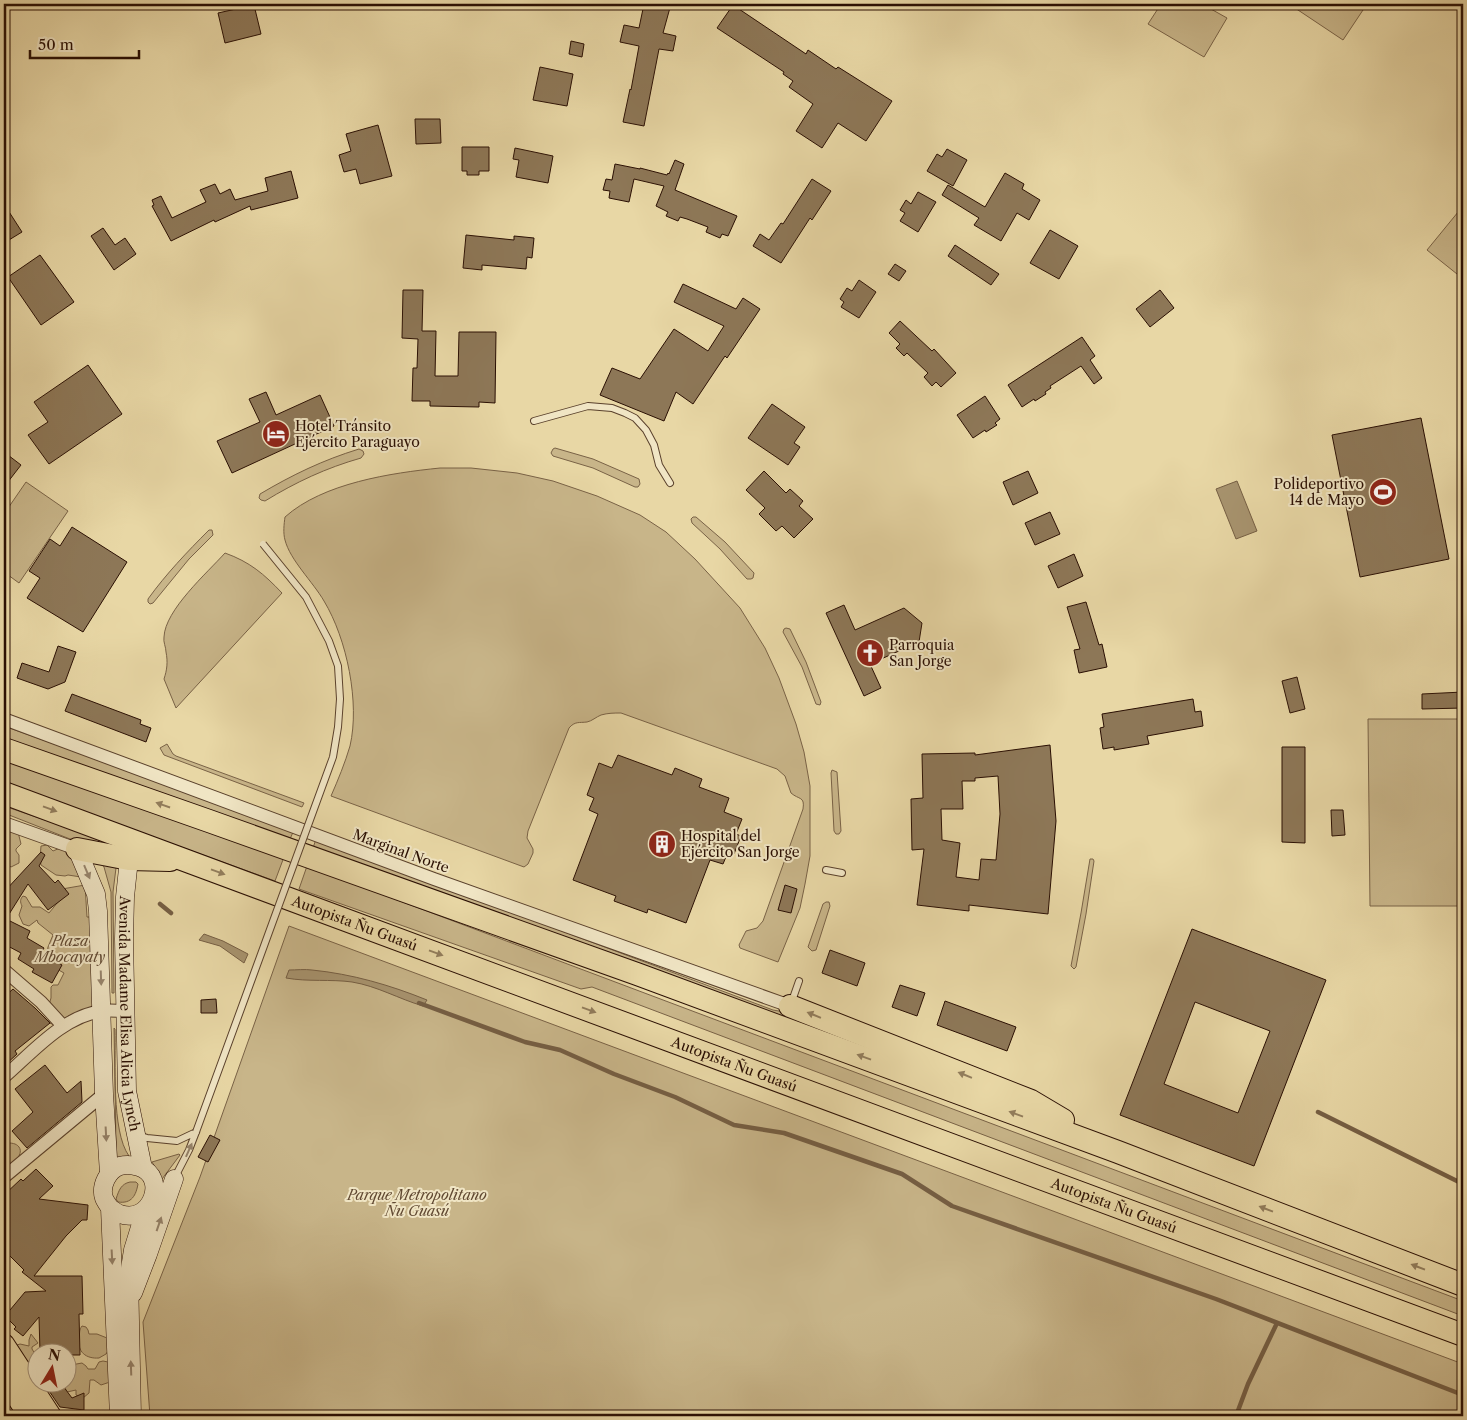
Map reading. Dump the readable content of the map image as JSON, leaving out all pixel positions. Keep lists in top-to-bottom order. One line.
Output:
{"streets":{"highway":["Autopista Ñu Guasú"],"main road":["Avenida Madame Elisa Alicia Lynch"],"street":["Marginal Norte"]},"parks":["Plaza Mbocayaty","Parque Metropolitano Ñu Guasú"],"places":{"hotel":["Hotel Tránsito Ejército Paraguayo"],"sports":["Polideportivo 14 de Mayo"],"church":["Parroquia San Jorge"],"building":["Hospital del Ejército San Jorge"]},"scale_bar":"50 m","north":"top"}
